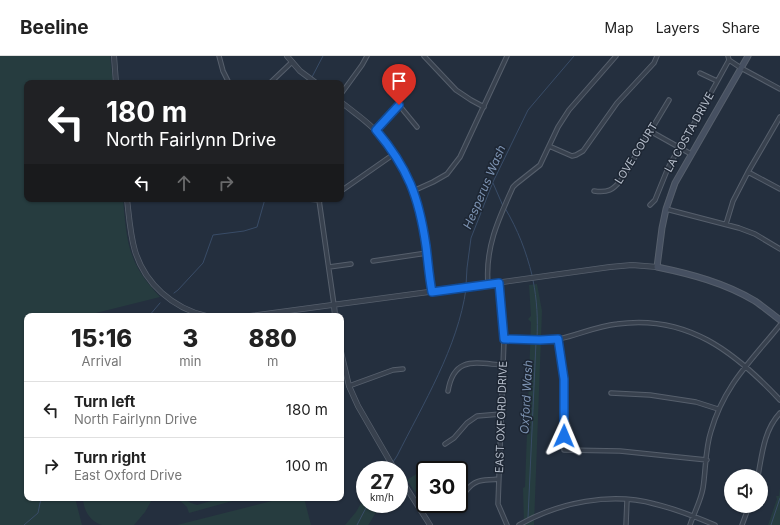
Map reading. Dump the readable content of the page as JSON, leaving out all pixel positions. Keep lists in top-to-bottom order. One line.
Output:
{"streets":{"street":["LA COSTA DRIVE","LOVE COURT","EAST OXFORD DRIVE"]},"water":["Hesperus Wash","Oxford Wash"],"page":{"header":"Beeline","nav":["Map","Layers","Share"],"turn":["180 m","North Fairlynn Drive"],"eta":["15:16","Arrival","3","min","880","m"],"list":[{"name":"Turn left","note":"North Fairlynn Drive","value":"180 m"},{"name":"Turn right","note":"East Oxford Drive","value":"100 m"}],"speed":"27 km/h","limit":"30"}}
